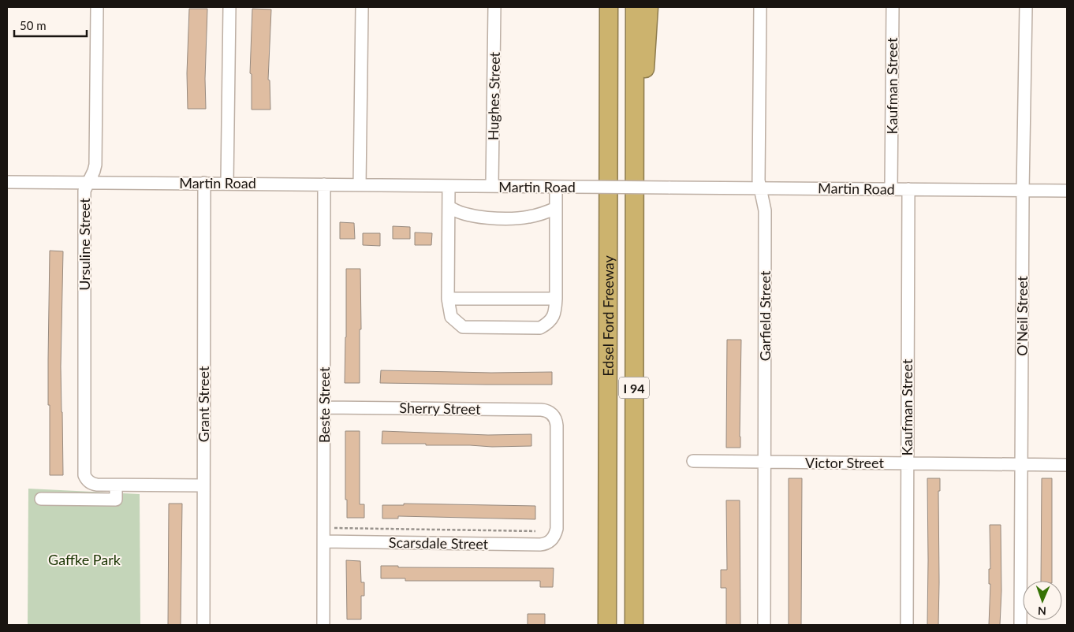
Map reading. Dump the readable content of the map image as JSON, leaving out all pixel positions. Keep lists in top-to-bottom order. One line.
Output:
{"streets":{"highway":["Edsel Ford Freeway","I 94"],"street":["Kaufman Street","Hughes Street","Martin Road","Ursuline Street","Garfield Street","O'Neil Street","Grant Street","Beste Street","Sherry Street","Victor Street","Scarsdale Street"]},"crossings":[["Kaufman Street","Martin Road"],["Kaufman Street","Victor Street"],["Hughes Street","Martin Road"],["Martin Road","Ursuline Street"],["Martin Road","Garfield Street"],["Martin Road","O'Neil Street"],["Martin Road","Grant Street"],["Martin Road","Beste Street"],["Garfield Street","Victor Street"],["O'Neil Street","Victor Street"],["Beste Street","Sherry Street"],["Beste Street","Scarsdale Street"],["Sherry Street","Scarsdale Street"]],"parks":["Gaffke Park"],"scale_bar":"50 m","north":"bottom"}
